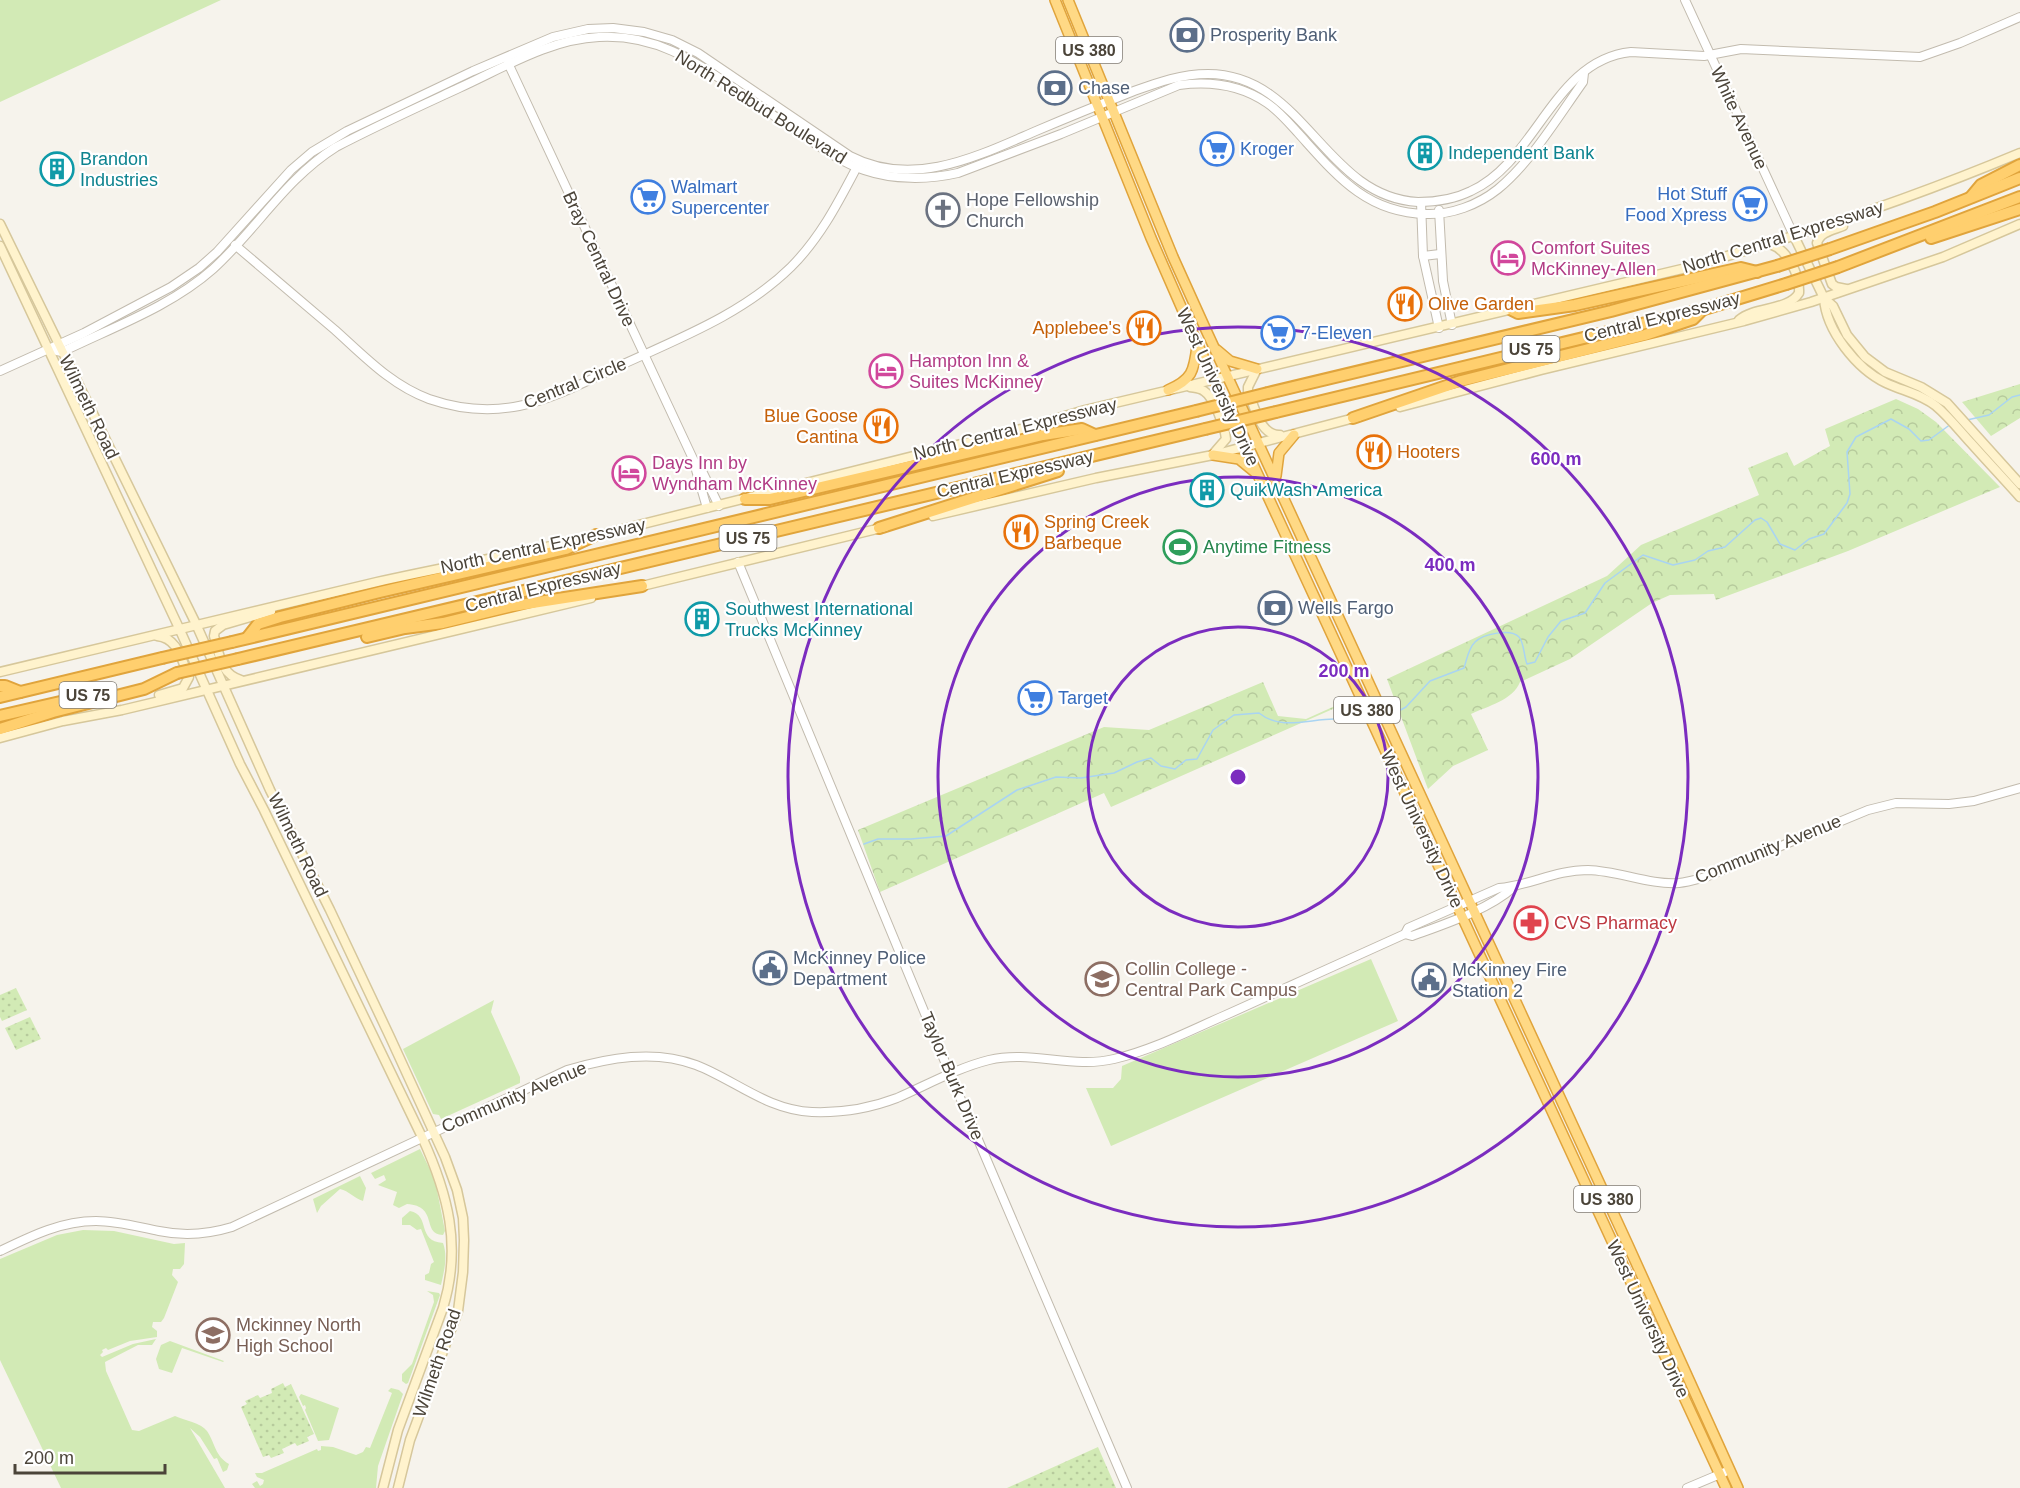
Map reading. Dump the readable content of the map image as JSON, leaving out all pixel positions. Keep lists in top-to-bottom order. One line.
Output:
{"streets":{"highway":["US 380","Central Expressway","US 75","West University Drive"],"main road":["North Central Expressway","Wilmeth Road"],"street":["North Redbud Boulevard","White Avenue","Bray Central Drive","Central Circle","Community Avenue","Taylor Burk Drive"]},"crossings":[["North Redbud Boulevard","White Avenue"],["North Redbud Boulevard","Bray Central Drive"],["North Redbud Boulevard","Central Circle"],["North Redbud Boulevard","West University Drive"],["North Redbud Boulevard","Wilmeth Road"],["White Avenue","North Central Expressway"],["North Central Expressway","Bray Central Drive"],["North Central Expressway","West University Drive"],["North Central Expressway","Wilmeth Road"],["Bray Central Drive","Central Circle"],["West University Drive","Community Avenue"],["Wilmeth Road","Community Avenue"],["Community Avenue","Taylor Burk Drive"]],"places":{"bank":["Prosperity Bank","Chase","Wells Fargo"],"supermarket":["Kroger","Walmart Supercenter","Hot Stuff Food Xpress","7-Eleven","Target"],"building":["Independent Bank","Brandon Industries","QuikWash America","Southwest International Trucks McKinney"],"church":["Hope Fellowship Church"],"hotel":["Comfort Suites McKinney-Allen","Hampton Inn & Suites McKinney","Days Inn by Wyndham McKinney"],"restaurant":["Olive Garden","Applebee's","Blue Goose Cantina","Hooters","Spring Creek Barbeque"],"sports":["Anytime Fitness"],"pharmacy":["CVS Pharmacy"],"public building":["McKinney Police Department","McKinney Fire Station 2"],"school or university":["Collin College - Central Park Campus","Mckinney North High School"]},"scale_bar":"200 m","rings":["600 m","400 m","200 m"]}
